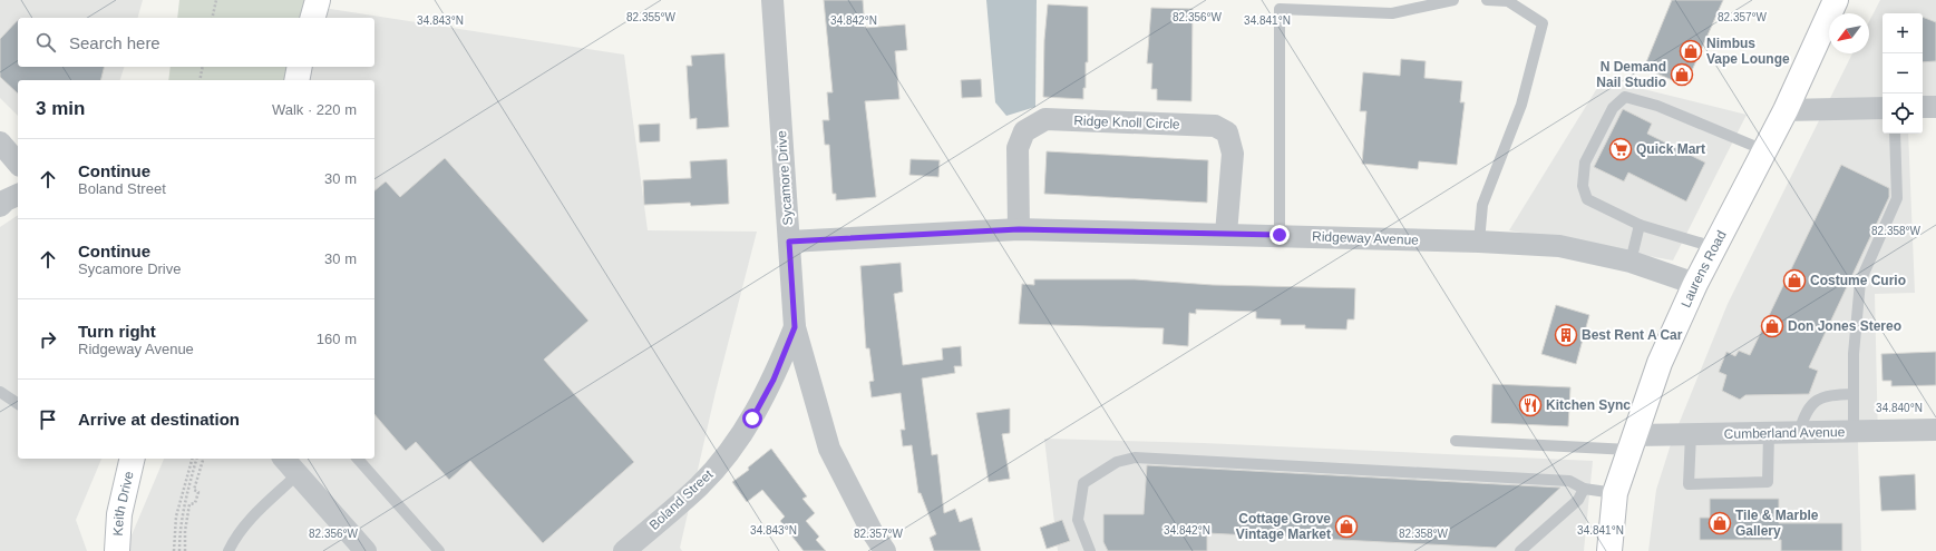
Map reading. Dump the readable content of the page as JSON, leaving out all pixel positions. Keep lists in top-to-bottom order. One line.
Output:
{"streets":{"main road":["Laurens Road","Keith Drive"],"street":["Ridge Knoll Circle","Sycamore Drive","Ridgeway Avenue","Cumberland Avenue","Boland Street"]},"crossings":[["Ridge Knoll Circle","Ridgeway Avenue"],["Sycamore Drive","Ridgeway Avenue"],["Sycamore Drive","Boland Street"],["Ridgeway Avenue","Laurens Road"],["Laurens Road","Cumberland Avenue"]],"places":{"shop":["Nimbus Vape Lounge","N Demand Nail Studio","Costume Curio","Don Jones Stereo","Tile & Marble Gallery","Cottage Grove Vintage Market"],"supermarket":["Quick Mart"],"building":["Best Rent A Car"],"restaurant":["Kitchen Sync"]},"north":"bottom left","page":{"map_buttons":["+","−"],"search":"Search here","heading":["3 min","Walk · 220 m"],"list":[["Continue","Boland Street","30 m"],["Continue","Sycamore Drive","30 m"],["Turn right","Ridgeway Avenue","160 m"],"Arrive at destination"]},"coordinates":["82.356°W","82.355°W","82.357°W","34.843°N","34.842°N","34.841°N","82.358°W","34.840°N"]}
